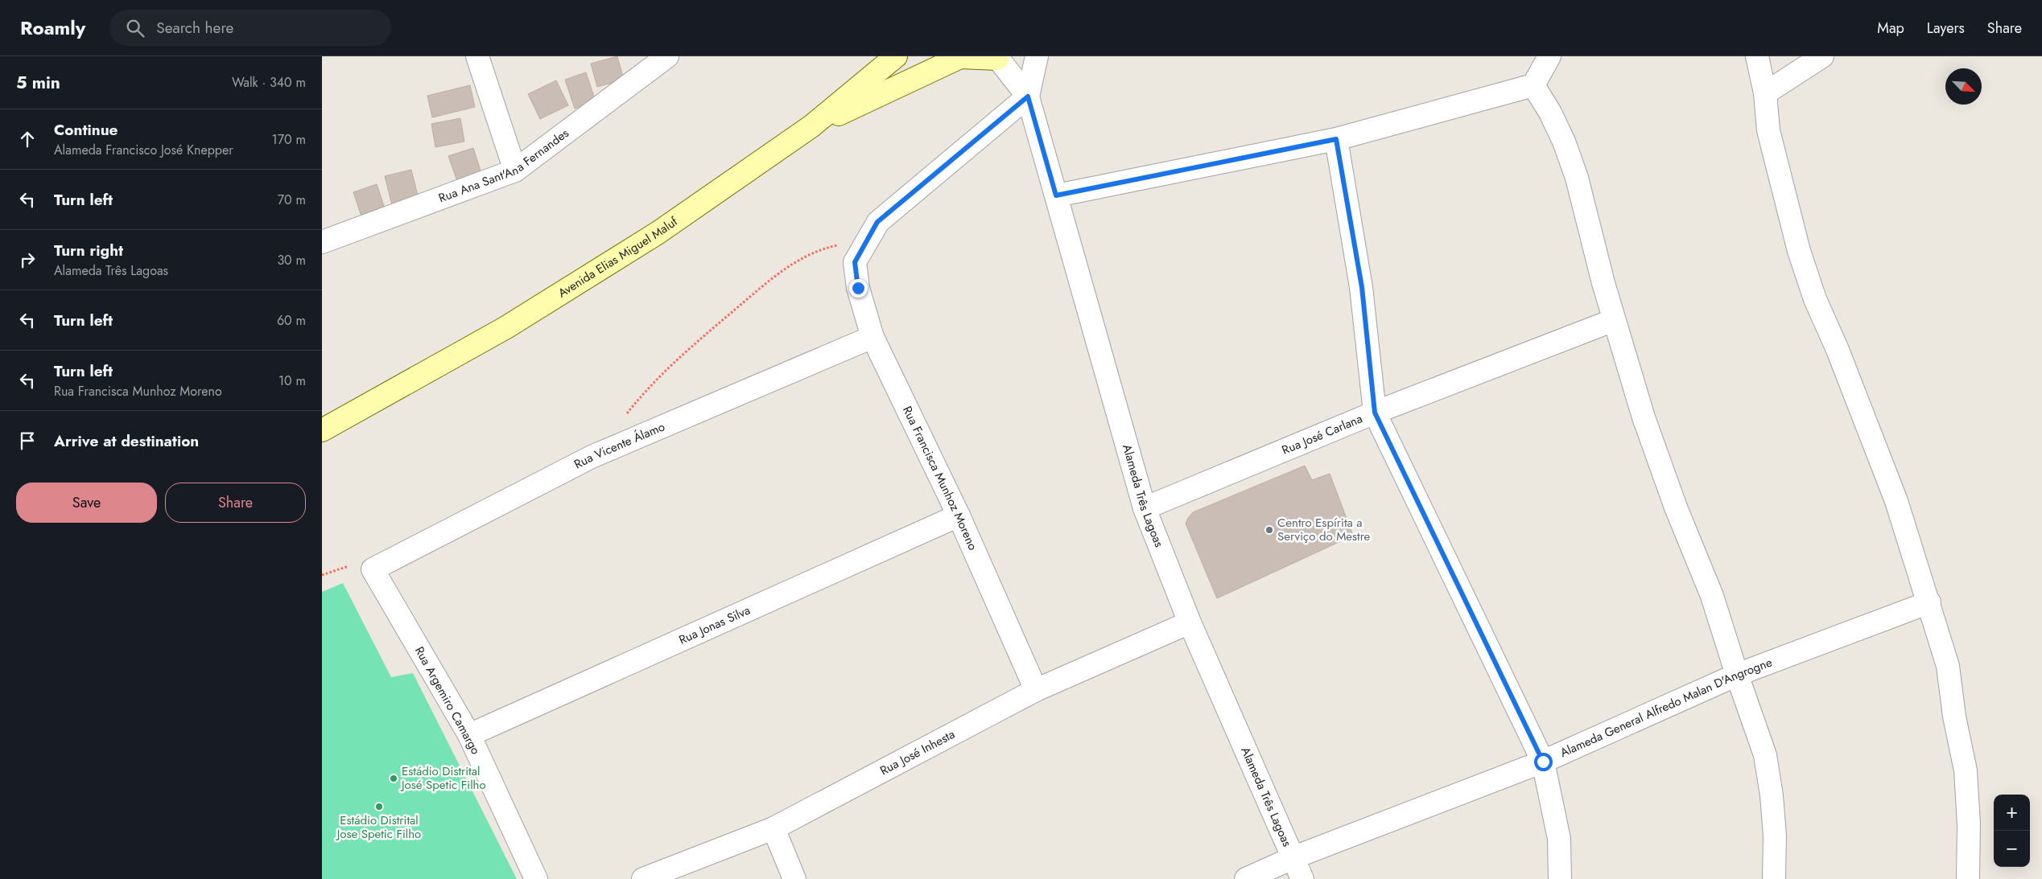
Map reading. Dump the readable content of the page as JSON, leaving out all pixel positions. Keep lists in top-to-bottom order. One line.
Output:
{"streets":{"main road":["Avenida Elias Miguel Maluf"],"street":["Rua Ana Sant'Ana Fernandes","Rua José Carlana","Rua Vicente Álamo","Rua Francisca Munhoz Moreno","Alameda Três Lagoas","Rua Jonas Silva","Rua Argemiro Camargo","Alameda General Alfredo Malan D'Angrogne","Rua José Inhesta"]},"crossings":[["Rua José Carlana","Alameda Três Lagoas"],["Rua Vicente Álamo","Rua Francisca Munhoz Moreno"],["Rua Vicente Álamo","Rua Argemiro Camargo"],["Rua Francisca Munhoz Moreno","Rua Jonas Silva"],["Rua Francisca Munhoz Moreno","Rua José Inhesta"],["Alameda Três Lagoas","Alameda General Alfredo Malan D'Angrogne"],["Alameda Três Lagoas","Rua José Inhesta"],["Rua Jonas Silva","Rua Argemiro Camargo"]],"places":["Centro Espírita a Serviço do Mestre","Estádio Distrital José Spetic Filho","Estádio Distrital Jose Spetic Filho"],"north":"bottom right","page":{"header":"Roamly","search":"Search here","nav":["Map","Layers","Share"],"heading":["5 min","Walk · 340 m"],"list":[["Continue","Alameda Francisco José Knepper","170 m"],["Turn left","70 m"],["Turn right","Alameda Três Lagoas","30 m"],["Turn left","60 m"],["Turn left","Rua Francisca Munhoz Moreno","10 m"],"Arrive at destination"],"buttons":["Save","Share"],"map_buttons":["+","−"]}}
